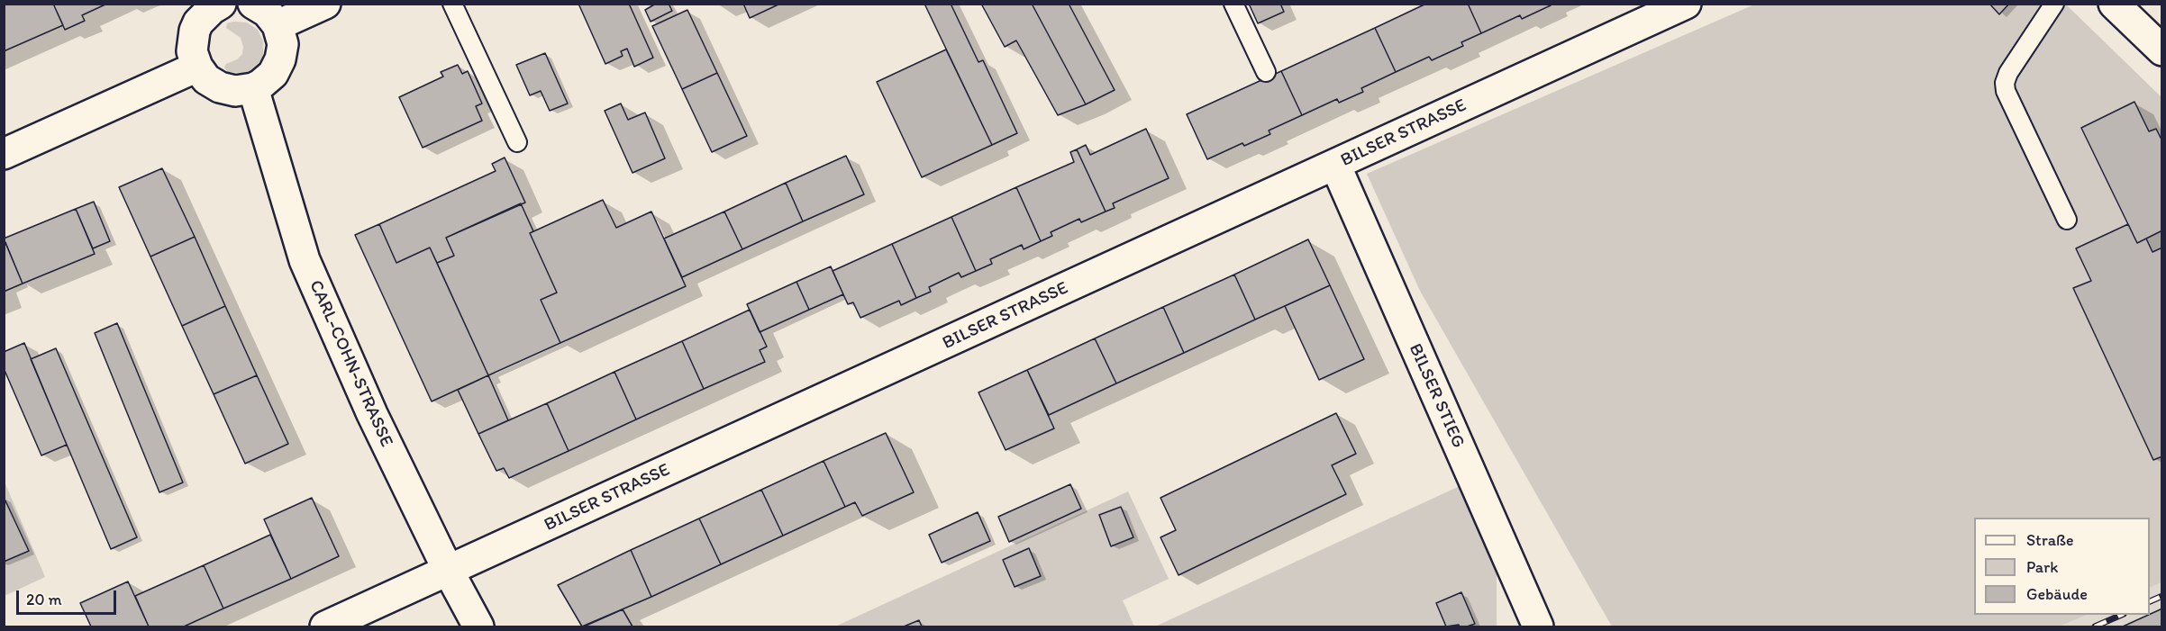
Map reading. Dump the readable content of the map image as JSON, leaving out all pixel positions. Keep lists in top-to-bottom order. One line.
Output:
{"streets":{"street":["BILSER STRASSE","CARL-COHN-STRASSE","BILSER STIEG"]},"crossings":[["BILSER STRASSE","CARL-COHN-STRASSE"],["BILSER STRASSE","BILSER STIEG"]],"legend":["Straße","Park","Gebäude"],"scale_bar":"20 m"}
